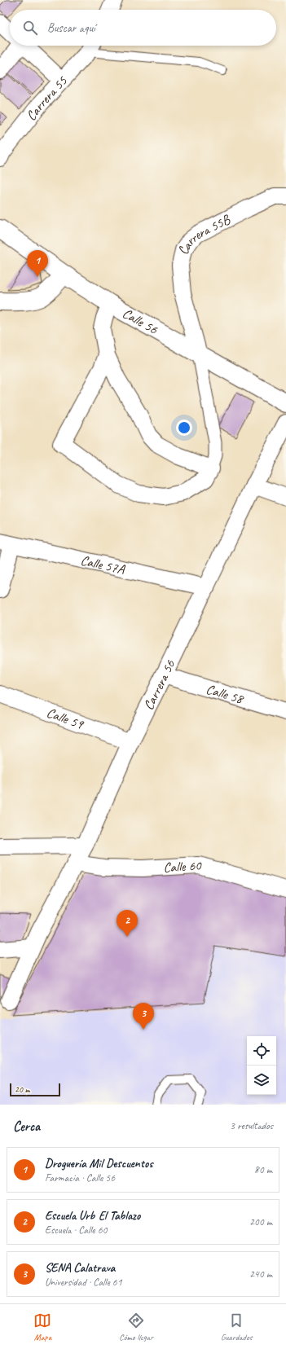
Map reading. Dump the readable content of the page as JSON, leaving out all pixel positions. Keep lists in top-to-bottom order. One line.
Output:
{"streets":{"street":["Carrera 55","Carrera 55B","Calle 56","Calle 57A","Carrera 56","Calle 58","Calle 59","Calle 60"]},"crossings":[["Carrera 55B","Calle 56"],["Calle 57A","Carrera 56"],["Carrera 56","Calle 58"],["Carrera 56","Calle 59"],["Carrera 56","Calle 60"]],"scale_bar":"20 m","page":{"search":"Buscar aquí","pins":["1","2","3"],"scale":"20 m","heading":["Cerca","3 resultados"],"list":[{"mark":"1","name":"Droguería Mil Descuentos","note":"Farmacia · Calle 56","value":"80 m"},{"mark":"2","name":"Escuela Urb El Tablazo","note":"Escuela · Calle 60","value":"200 m"},{"mark":"3","name":"SENA Calatrava","note":"Universidad · Calle 61","value":"240 m"}],"nav":["Mapa","Cómo llegar","Guardados"]}}
